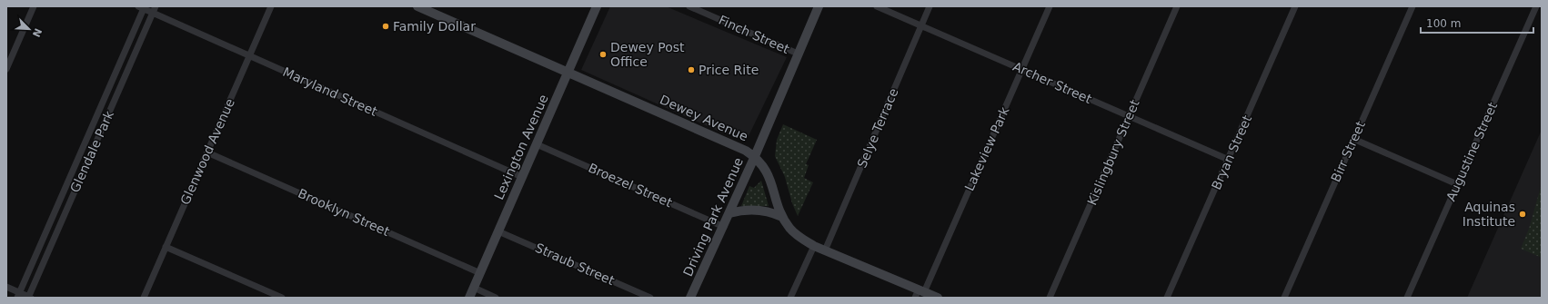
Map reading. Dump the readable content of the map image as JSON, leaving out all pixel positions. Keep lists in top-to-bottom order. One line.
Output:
{"streets":{"street":["Finch Street","Archer Street","Maryland Street","Dewey Avenue","Selye Terrace","Lexington Avenue","Lakeview Park","Glendale Park","Glenwood Avenue","Birr Street","Augustine Street","Kislingbury Street","Bryan Street","Broezel Street","Brooklyn Street","Driving Park Avenue","Straub Street"]},"crossings":[["Finch Street","Driving Park Avenue"],["Archer Street","Selye Terrace"],["Archer Street","Lakeview Park"],["Archer Street","Kislingbury Street"],["Archer Street","Bryan Street"],["Maryland Street","Lexington Avenue"],["Maryland Street","Glendale Park"],["Maryland Street","Glenwood Avenue"],["Dewey Avenue","Selye Terrace"],["Dewey Avenue","Lexington Avenue"],["Dewey Avenue","Lakeview Park"],["Dewey Avenue","Driving Park Avenue"],["Lexington Avenue","Broezel Street"],["Lexington Avenue","Brooklyn Street"],["Lexington Avenue","Straub Street"],["Glenwood Avenue","Brooklyn Street"],["Broezel Street","Driving Park Avenue"]],"places":["Family Dollar","Dewey Post Office","Price Rite","Aquinas Institute"],"scale_bar":"100 m","north":"bottom right"}
